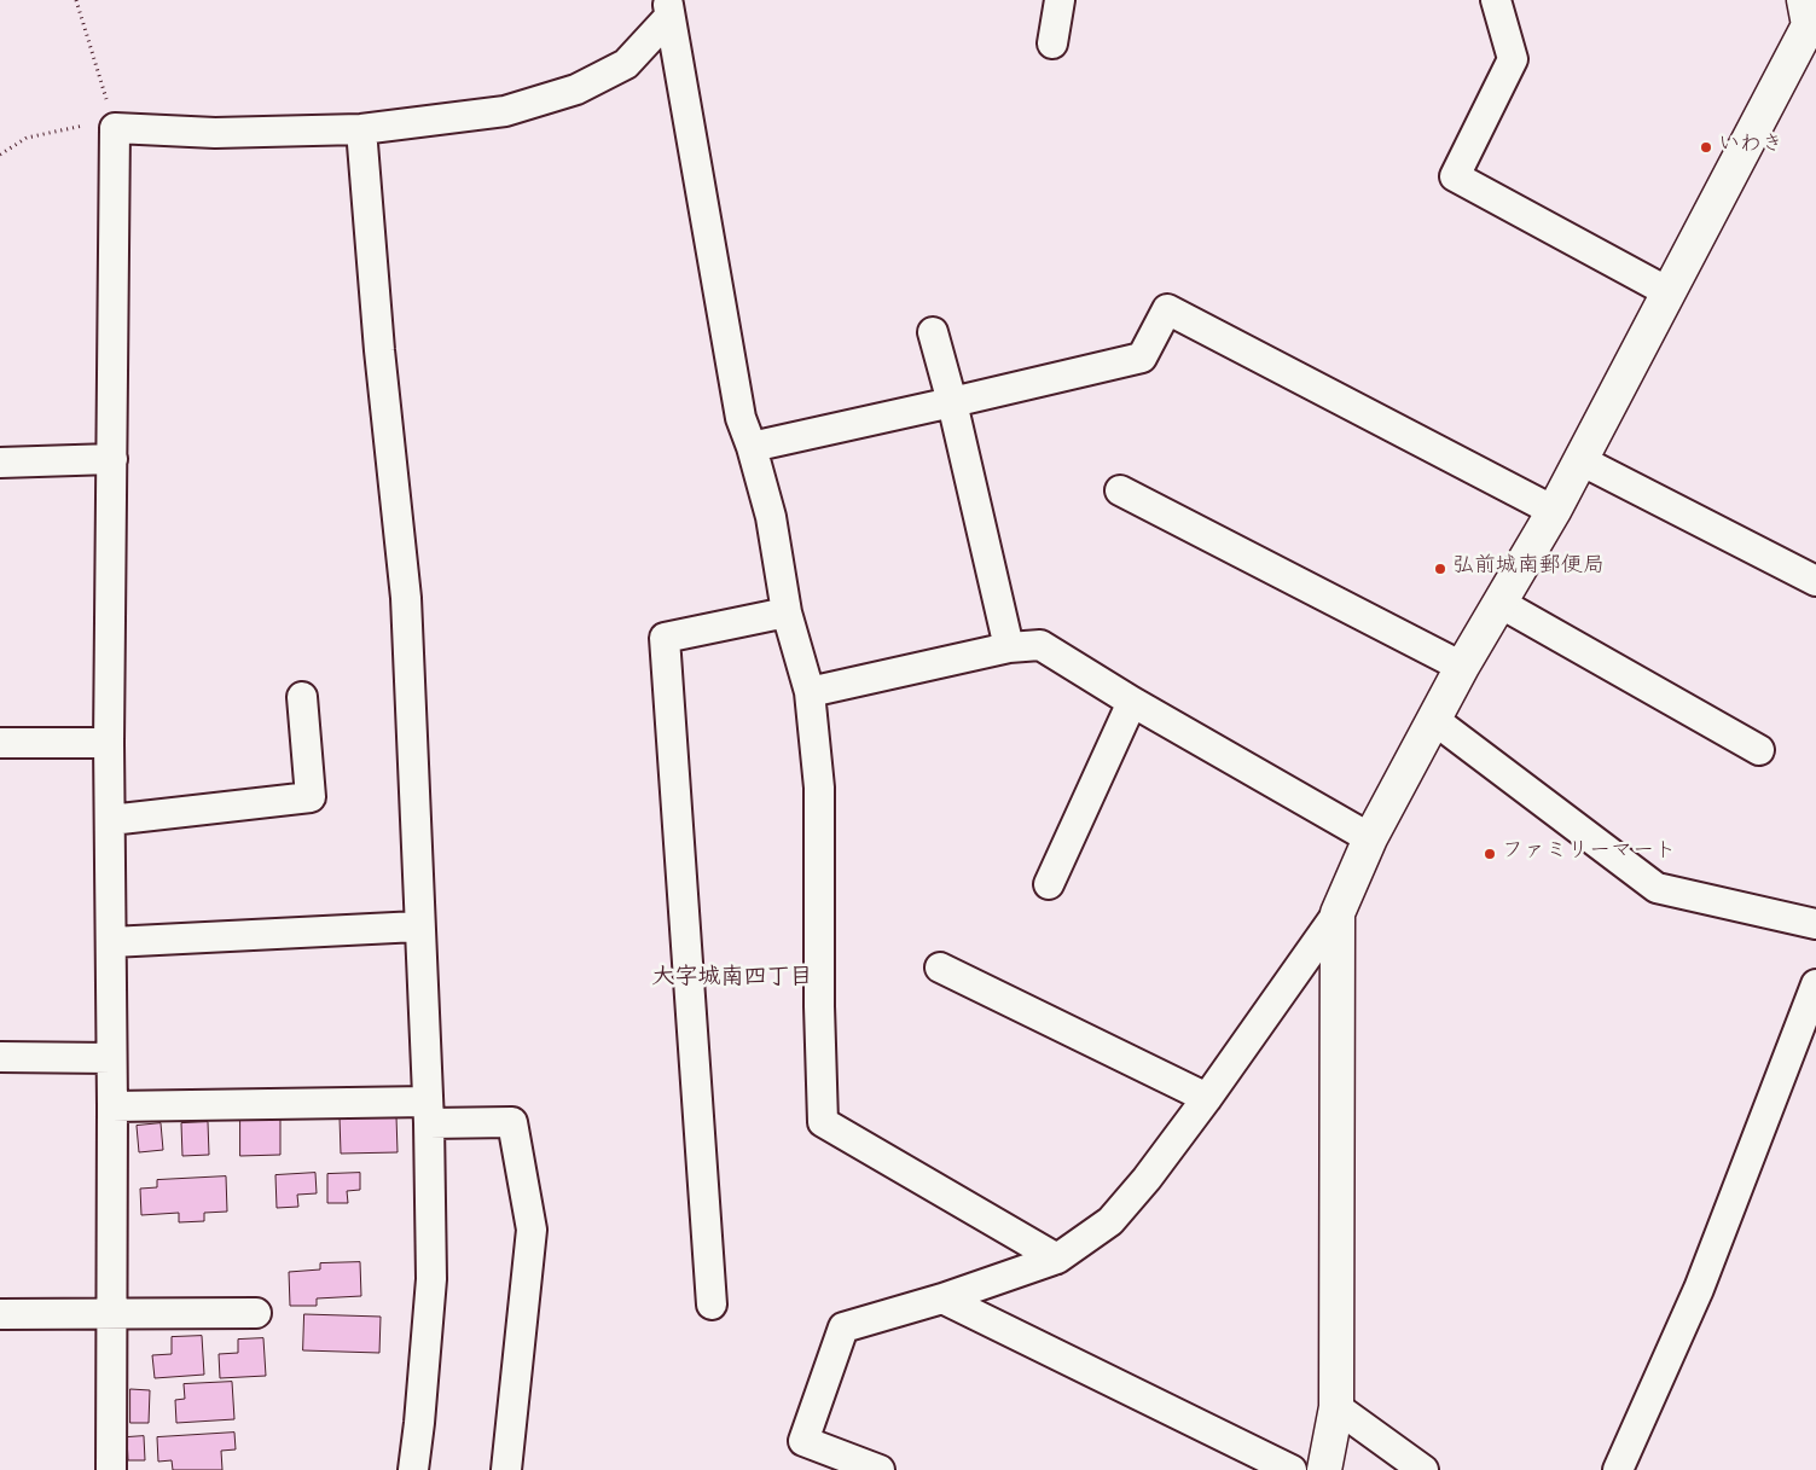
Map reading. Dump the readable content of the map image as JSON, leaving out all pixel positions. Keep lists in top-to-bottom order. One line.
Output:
{"districts":["大字城南四丁目"],"places":["いわき","弘前城南郵便局","ファミリーマート"]}
